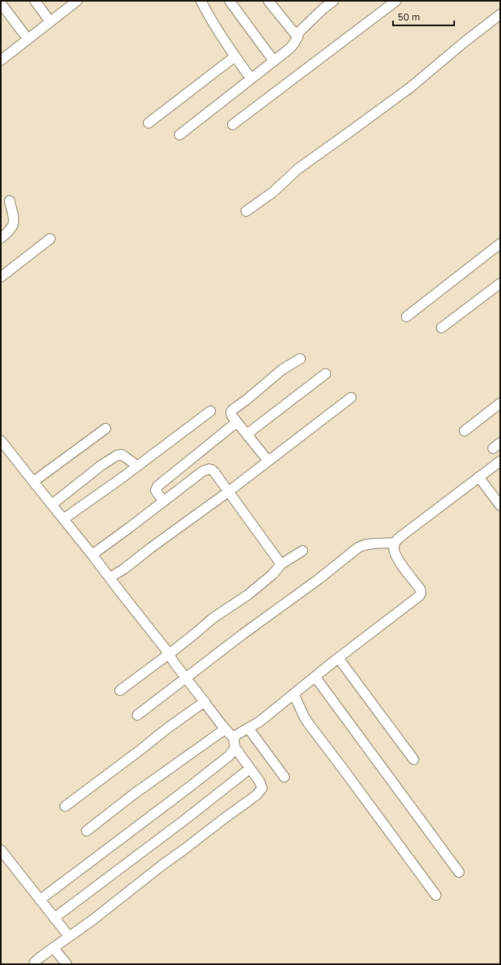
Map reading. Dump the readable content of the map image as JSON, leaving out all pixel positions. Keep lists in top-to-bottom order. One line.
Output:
{"scale_bar":"50 m"}
